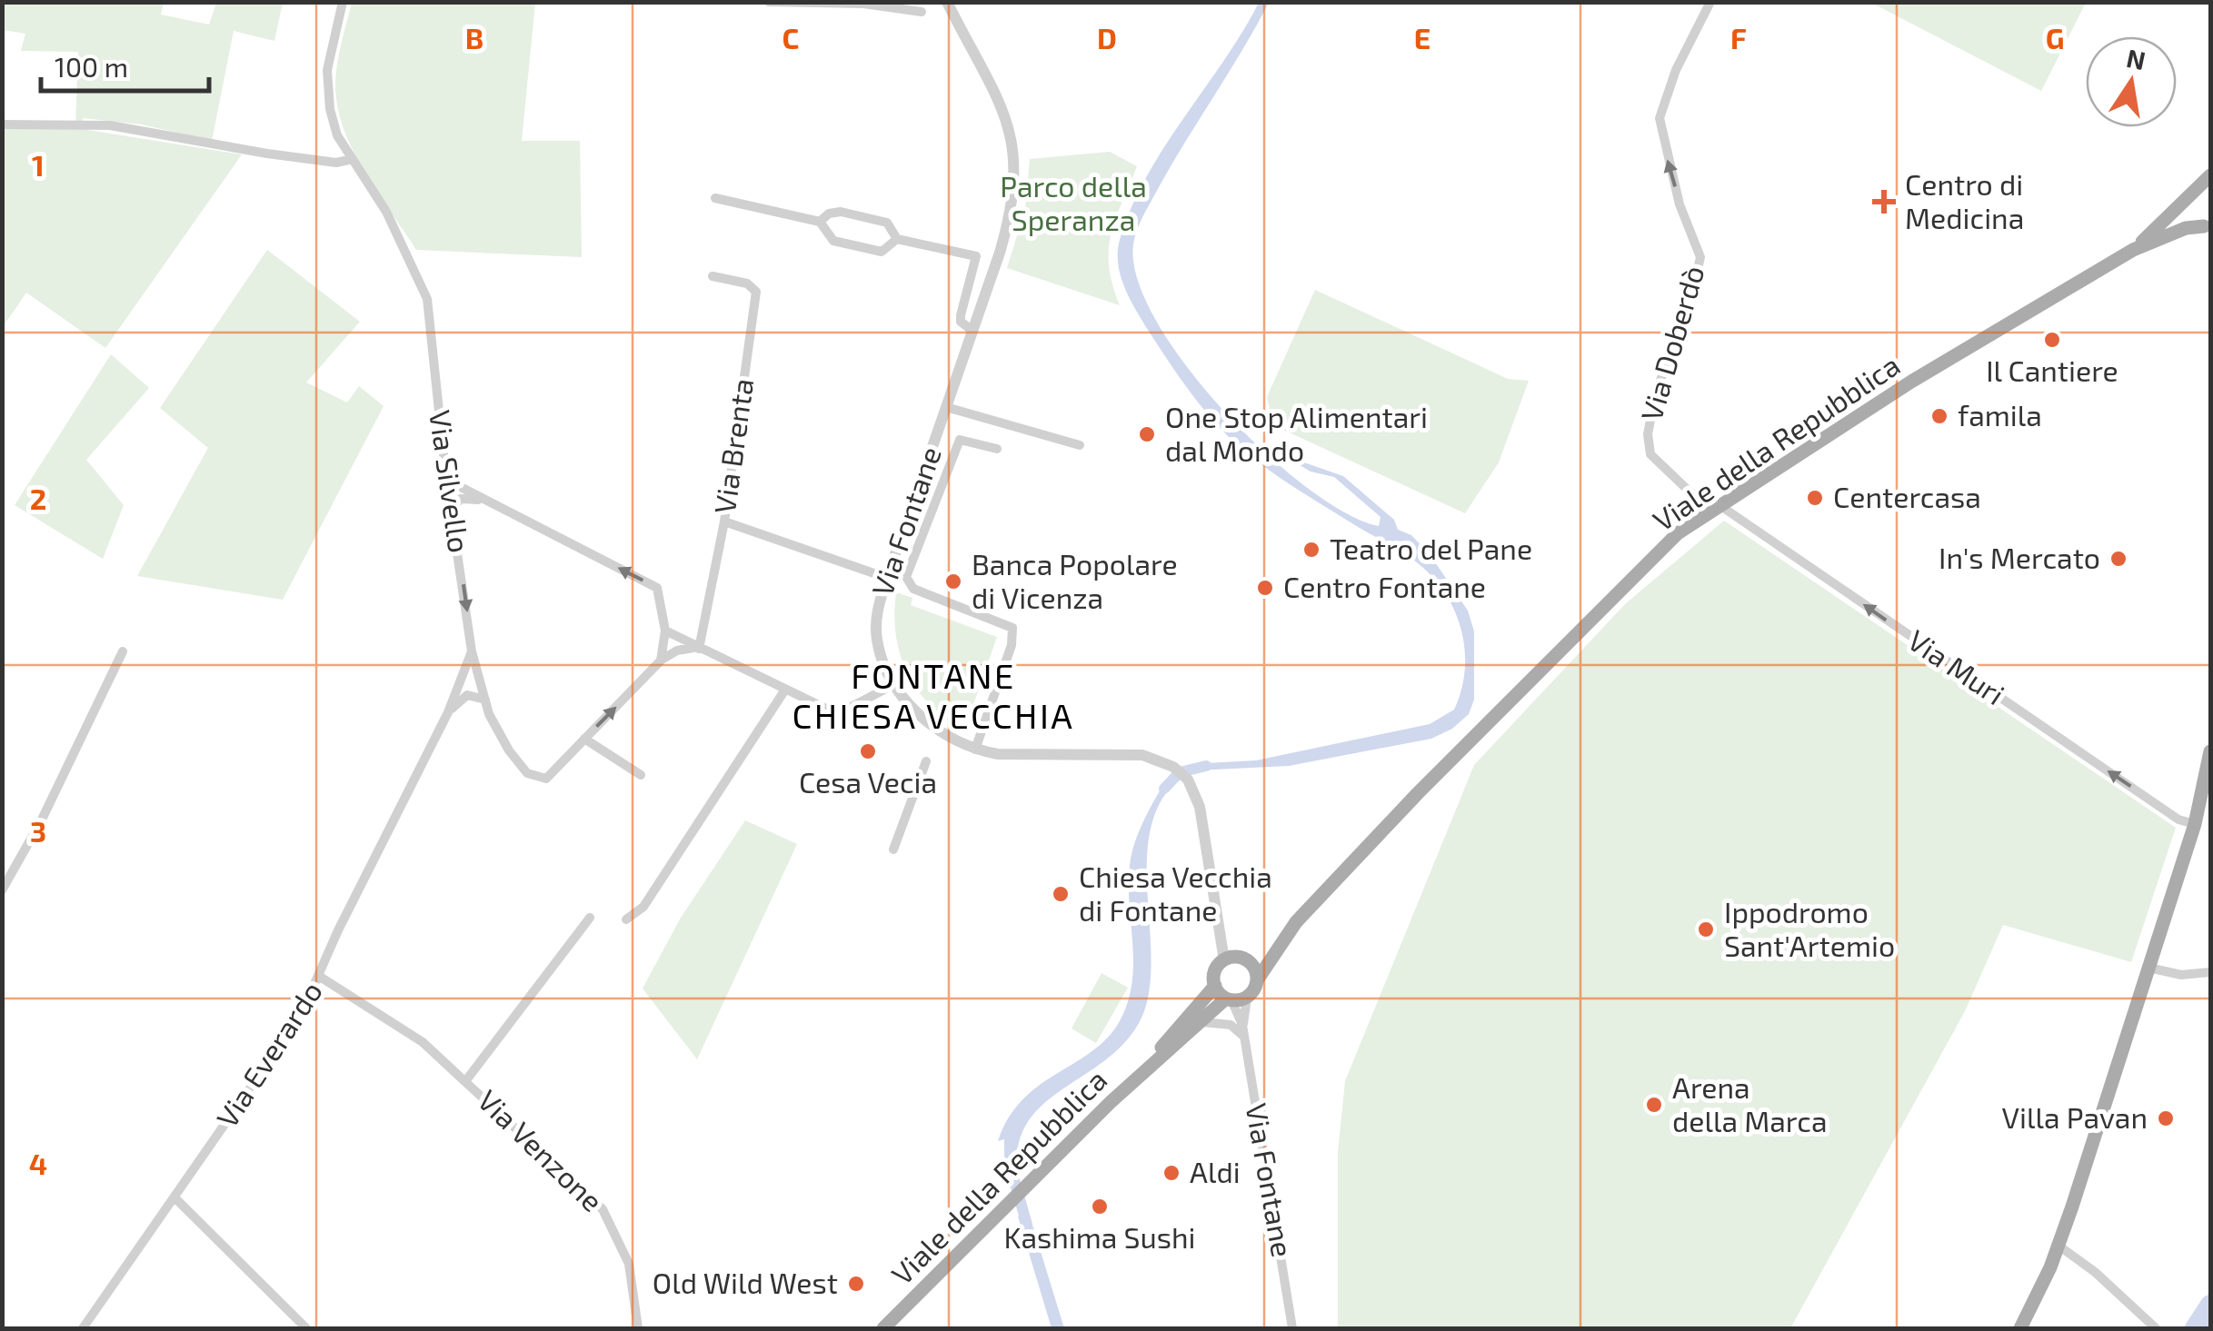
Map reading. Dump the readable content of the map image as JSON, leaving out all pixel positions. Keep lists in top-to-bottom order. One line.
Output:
{"streets":{"main road":["Viale della Repubblica"],"street":["Via Doberdò","Via Brenta","Via Silvello","Via Fontane","Via Muri","Via Everardo","Via Venzone"]},"crossings":[["Via Doberdò","Viale della Repubblica"],["Via Doberdò","Via Muri"],["Viale della Repubblica","Via Fontane"],["Viale della Repubblica","Via Muri"],["Via Silvello","Via Everardo"],["Via Everardo","Via Venzone"]],"one_way":["Via Doberdò","Via Muri"],"districts":["FONTANE CHIESA VECCHIA"],"parks":["Parco della Speranza"],"places":{"health":["Centro di Medicina"],"other":["Il Cantiere","famila","One Stop Alimentari dal Mondo","Centercasa","Teatro del Pane","In's Mercato","Banca Popolare di Vicenza","Centro Fontane","Cesa Vecia","Chiesa Vecchia di Fontane","Ippodromo Sant'Artemio","Arena della Marca","Villa Pavan","Aldi","Kashima Sushi","Old Wild West"]},"scale_bar":"100 m","north":"top","grid":{"columns":["B","C","D","E","F","G"],"rows":["1","2","3","4"]}}
